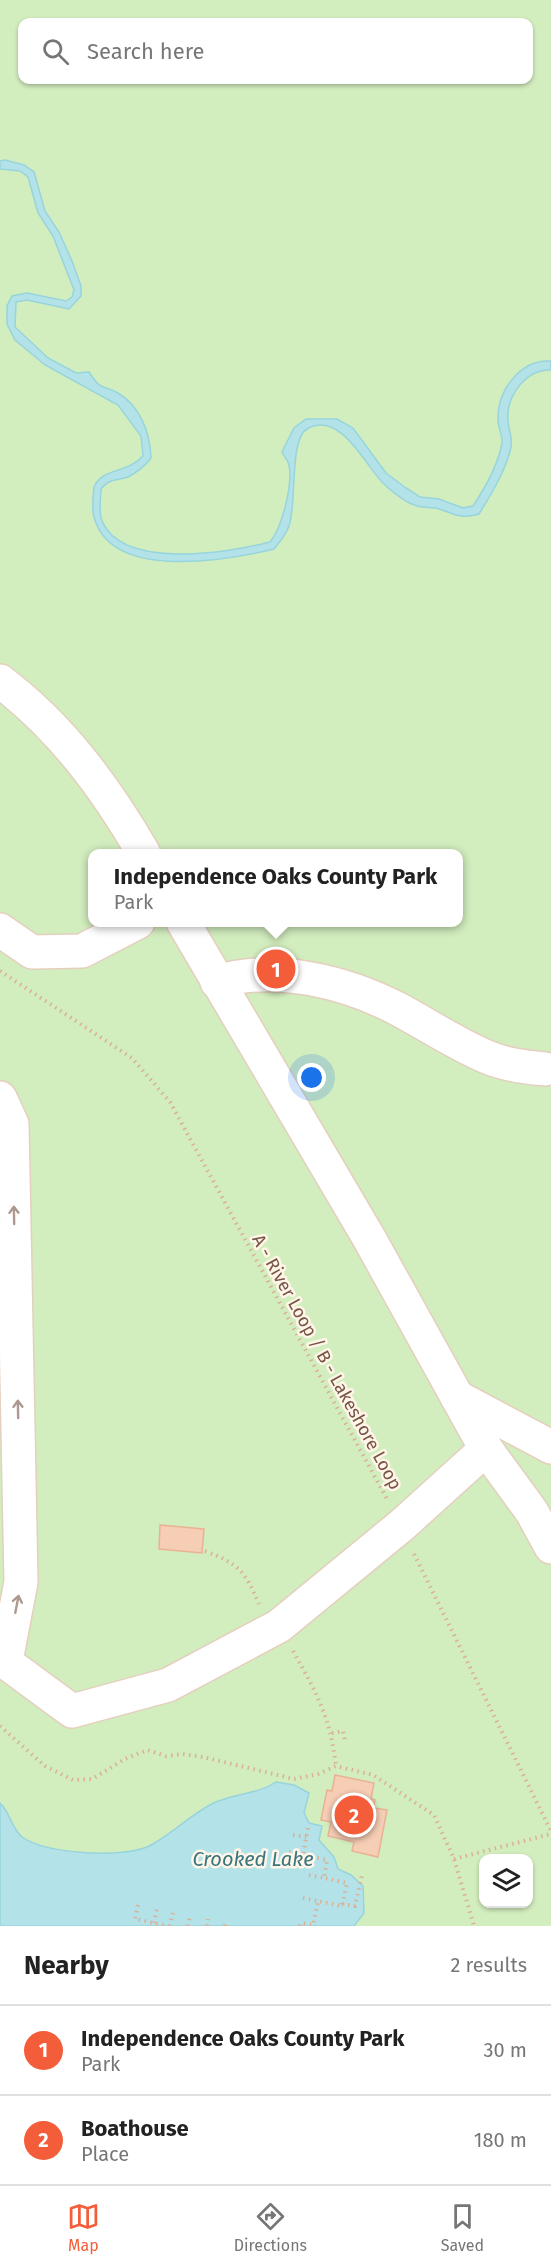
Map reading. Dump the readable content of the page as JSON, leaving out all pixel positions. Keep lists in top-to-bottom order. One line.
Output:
{"streets":{"path":["A - River Loop / B - Lakeshore Loop"]},"water":["Crooked Lake"],"page":{"search":"Search here","popup":["Independence Oaks County Park","Park"],"pins":["1","2"],"heading":["Nearby","2 results"],"list":[{"mark":"1","name":"Independence Oaks County Park","note":"Park","value":"30 m"},{"mark":"2","name":"Boathouse","note":"Place","value":"180 m"}],"nav":["Map","Directions","Saved"]}}
